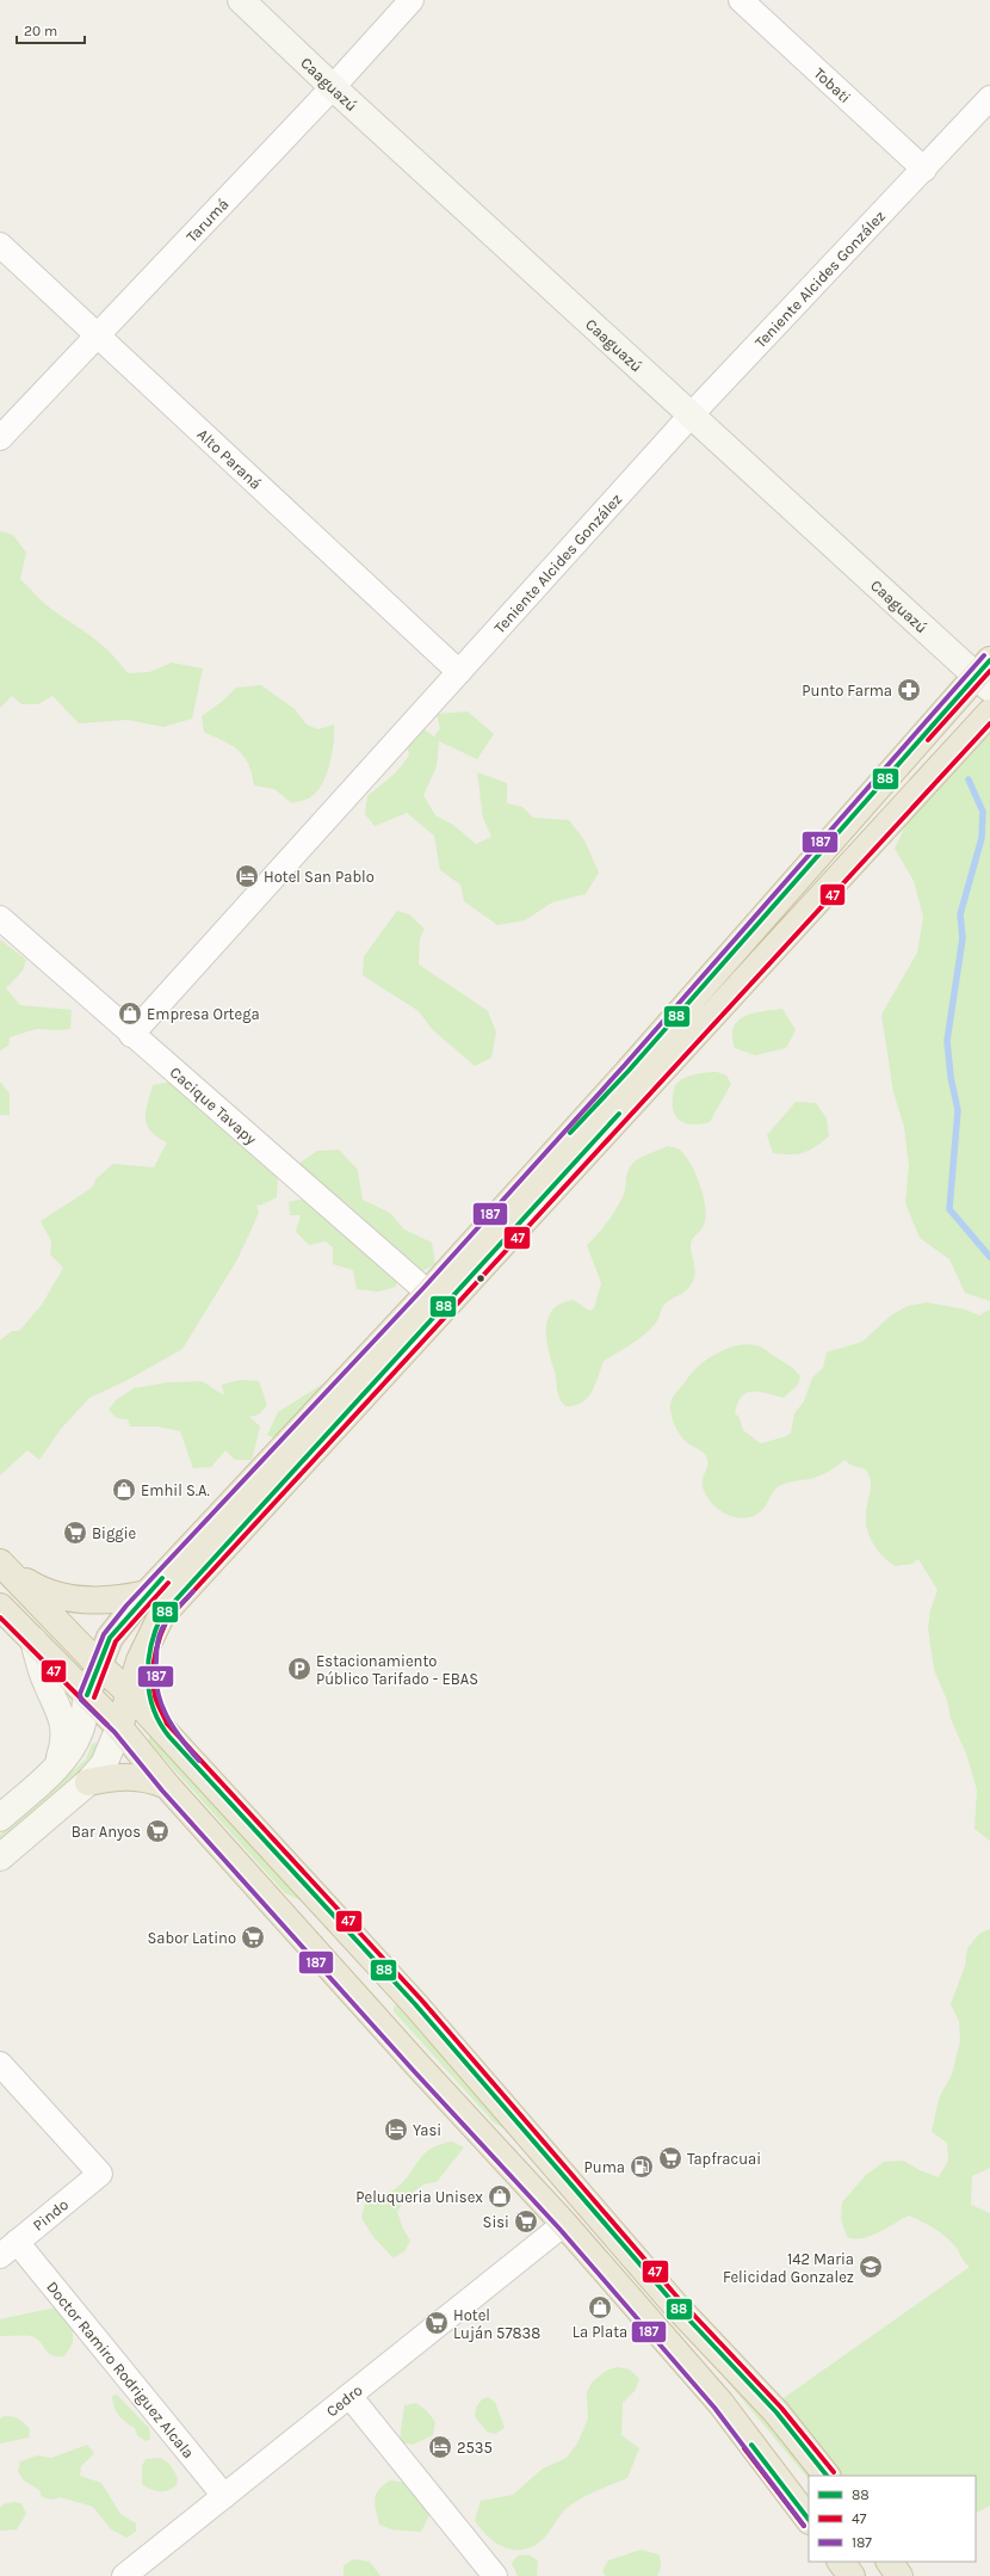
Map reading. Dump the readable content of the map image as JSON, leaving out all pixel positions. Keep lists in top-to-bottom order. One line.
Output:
{"streets":{"street":["Caaguazú","Tobati","Tarumá","Teniente Alcides González","Alto Paraná","Cacique Tavapy","Pindo","Doctor Ramiro Rodriguez Alcala","Cedro"]},"crossings":[["Caaguazú","Tarumá"],["Caaguazú","Teniente Alcides González"],["Tobati","Teniente Alcides González"],["Tarumá","Alto Paraná"],["Teniente Alcides González","Alto Paraná"],["Teniente Alcides González","Cacique Tavapy"],["Pindo","Doctor Ramiro Rodriguez Alcala"],["Doctor Ramiro Rodriguez Alcala","Cedro"]],"places":{"pharmacy":["Punto Farma"],"hotel":["Hotel San Pablo","Yasi","2535"],"shop":["Empresa Ortega","Emhil S.A.","Peluqueria Unisex","La Plata"],"supermarket":["Biggie","Bar Anyos","Sabor Latino","Tapfracuai","Sisi","Hotel Luján 57838"],"parking":["Estacionamiento Público Tarifado - EBAS"],"fuel station":["Puma"],"school or university":["142 Maria Felicidad Gonzalez"]},"lines":["transit line 187","transit line 88","transit line 47"],"legend":["88","47","187"],"scale_bar":"20 m"}
